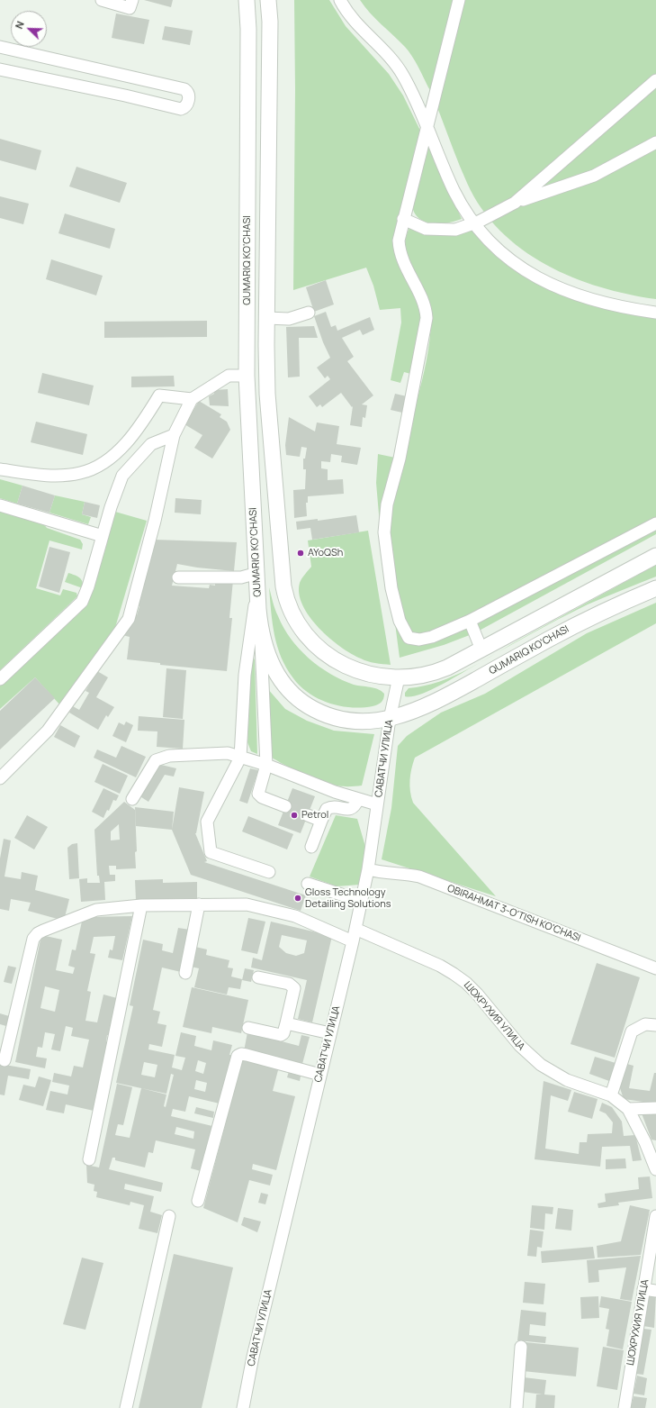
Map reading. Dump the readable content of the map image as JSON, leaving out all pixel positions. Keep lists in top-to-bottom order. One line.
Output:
{"streets":{"main road":["QUMARIQ KO'CHASI"],"street":["САВАТЧИ УЛИЦА","OBIRAHMAT 3-O'TISH KO'CHASI","ШОХРУХИЯ УЛИЦА"]},"crossings":[["QUMARIQ KO'CHASI","САВАТЧИ УЛИЦА"],["САВАТЧИ УЛИЦА","OBIRAHMAT 3-O'TISH KO'CHASI"],["САВАТЧИ УЛИЦА","ШОХРУХИЯ УЛИЦА"]],"places":["AYoQSh","Petrol","Gloss Technology Detailing Solutions"],"north":"top left"}
